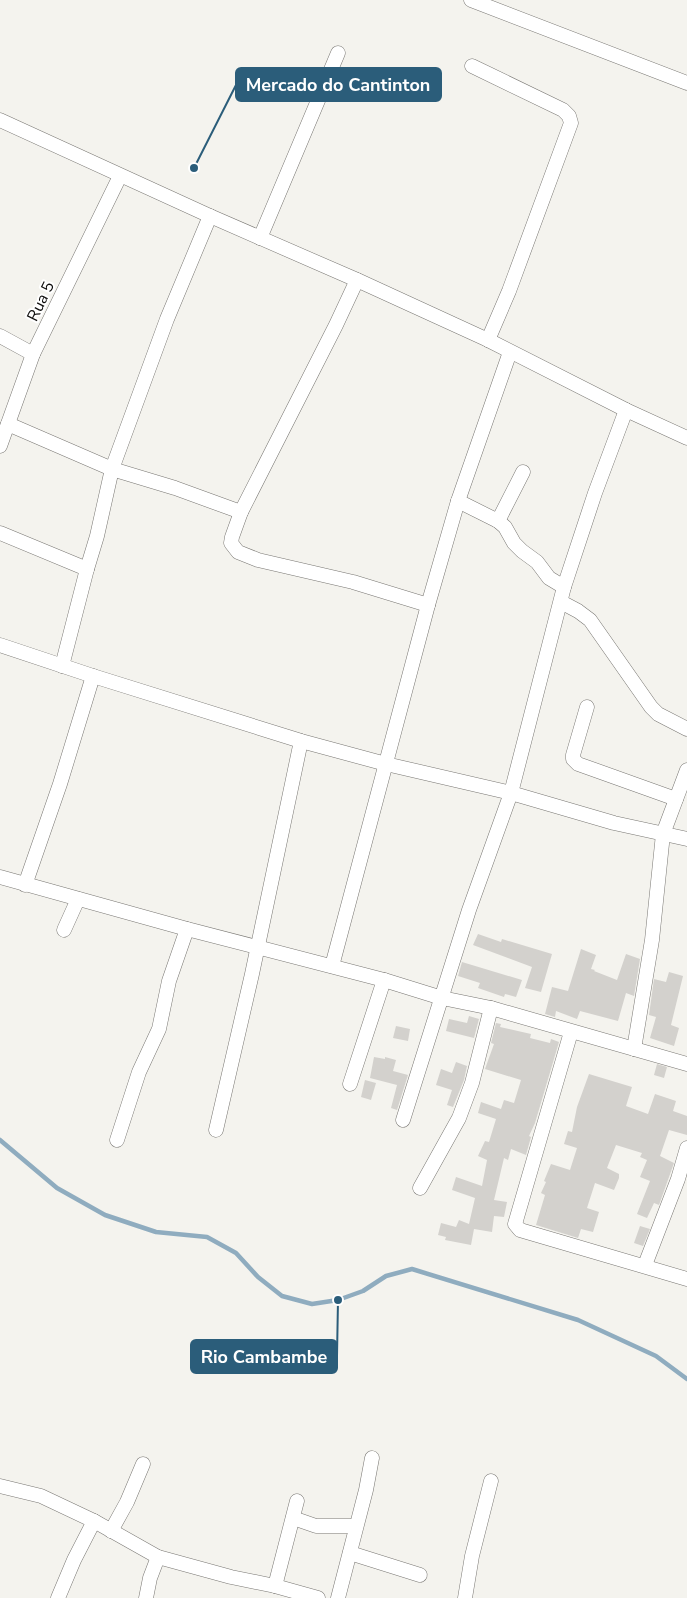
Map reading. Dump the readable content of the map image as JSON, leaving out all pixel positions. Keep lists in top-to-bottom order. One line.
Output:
{"streets":{"street":["Rua 5"]},"places":["Mercado do Cantinton","Rio Cambambe"]}
